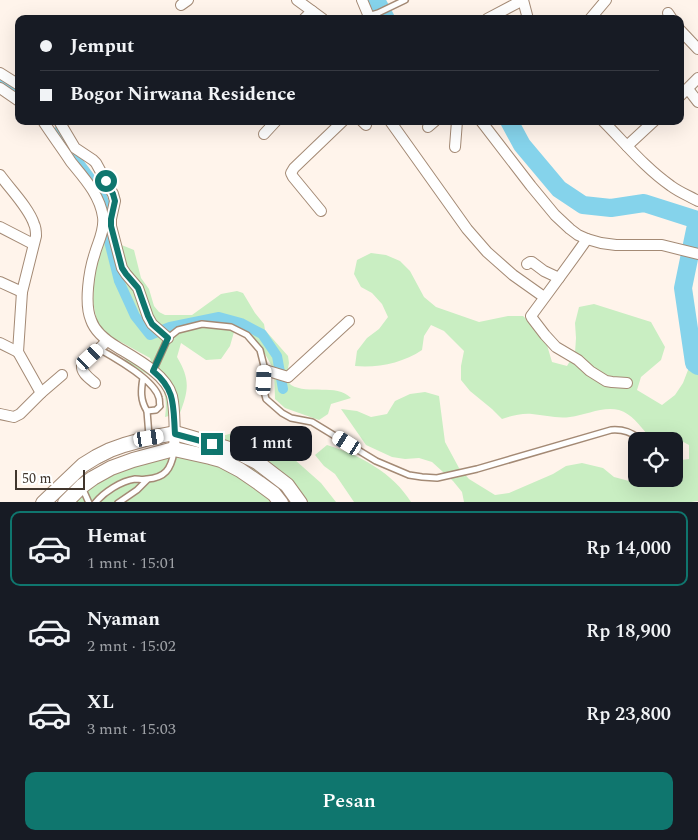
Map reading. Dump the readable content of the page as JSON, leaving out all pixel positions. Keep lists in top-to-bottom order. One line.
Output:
{"scale_bar":"50 m","page":{"banner":["Jemput","Bogor Nirwana Residence"],"bubble":"1 mnt","scale":"50 m","list":[{"name":"Hemat","note":"1 mnt · 15:01","value":"Rp 14,000"},{"name":"Nyaman","note":"2 mnt · 15:02","value":"Rp 18,900"},{"name":"XL","note":"3 mnt · 15:03","value":"Rp 23,800"}],"buttons":"Pesan"}}
